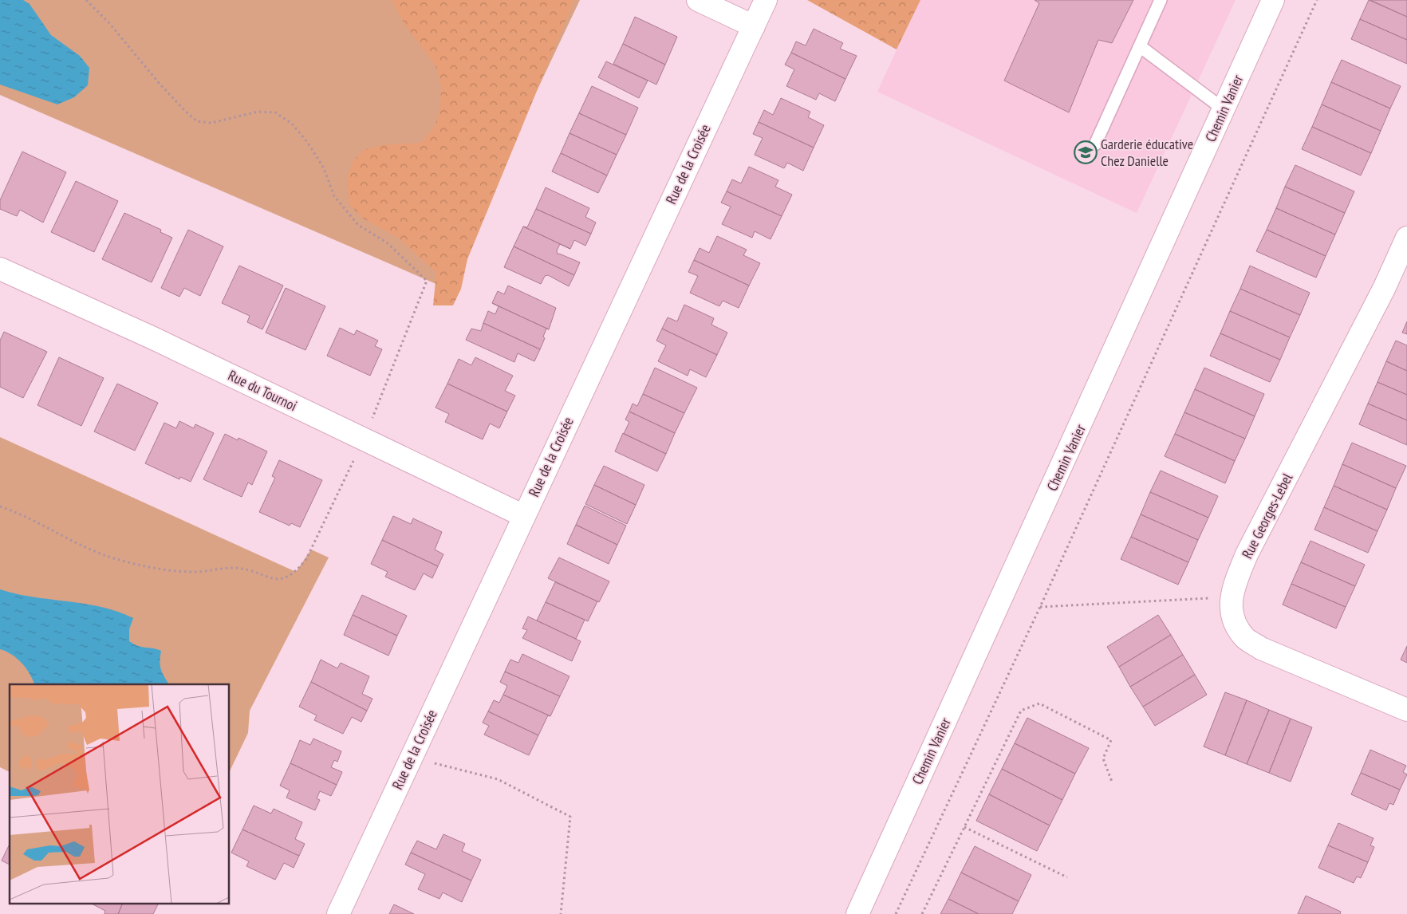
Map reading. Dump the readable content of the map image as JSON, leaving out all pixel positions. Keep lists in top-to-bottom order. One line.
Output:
{"streets":{"street":["Chemin Vanier","Rue de la Croisée","Rue du Tournoi","Rue Georges-Lebel"]},"crossings":[["Rue de la Croisée","Rue du Tournoi"]],"places":{"school or university":["Garderie éducative Chez Danielle"]}}
